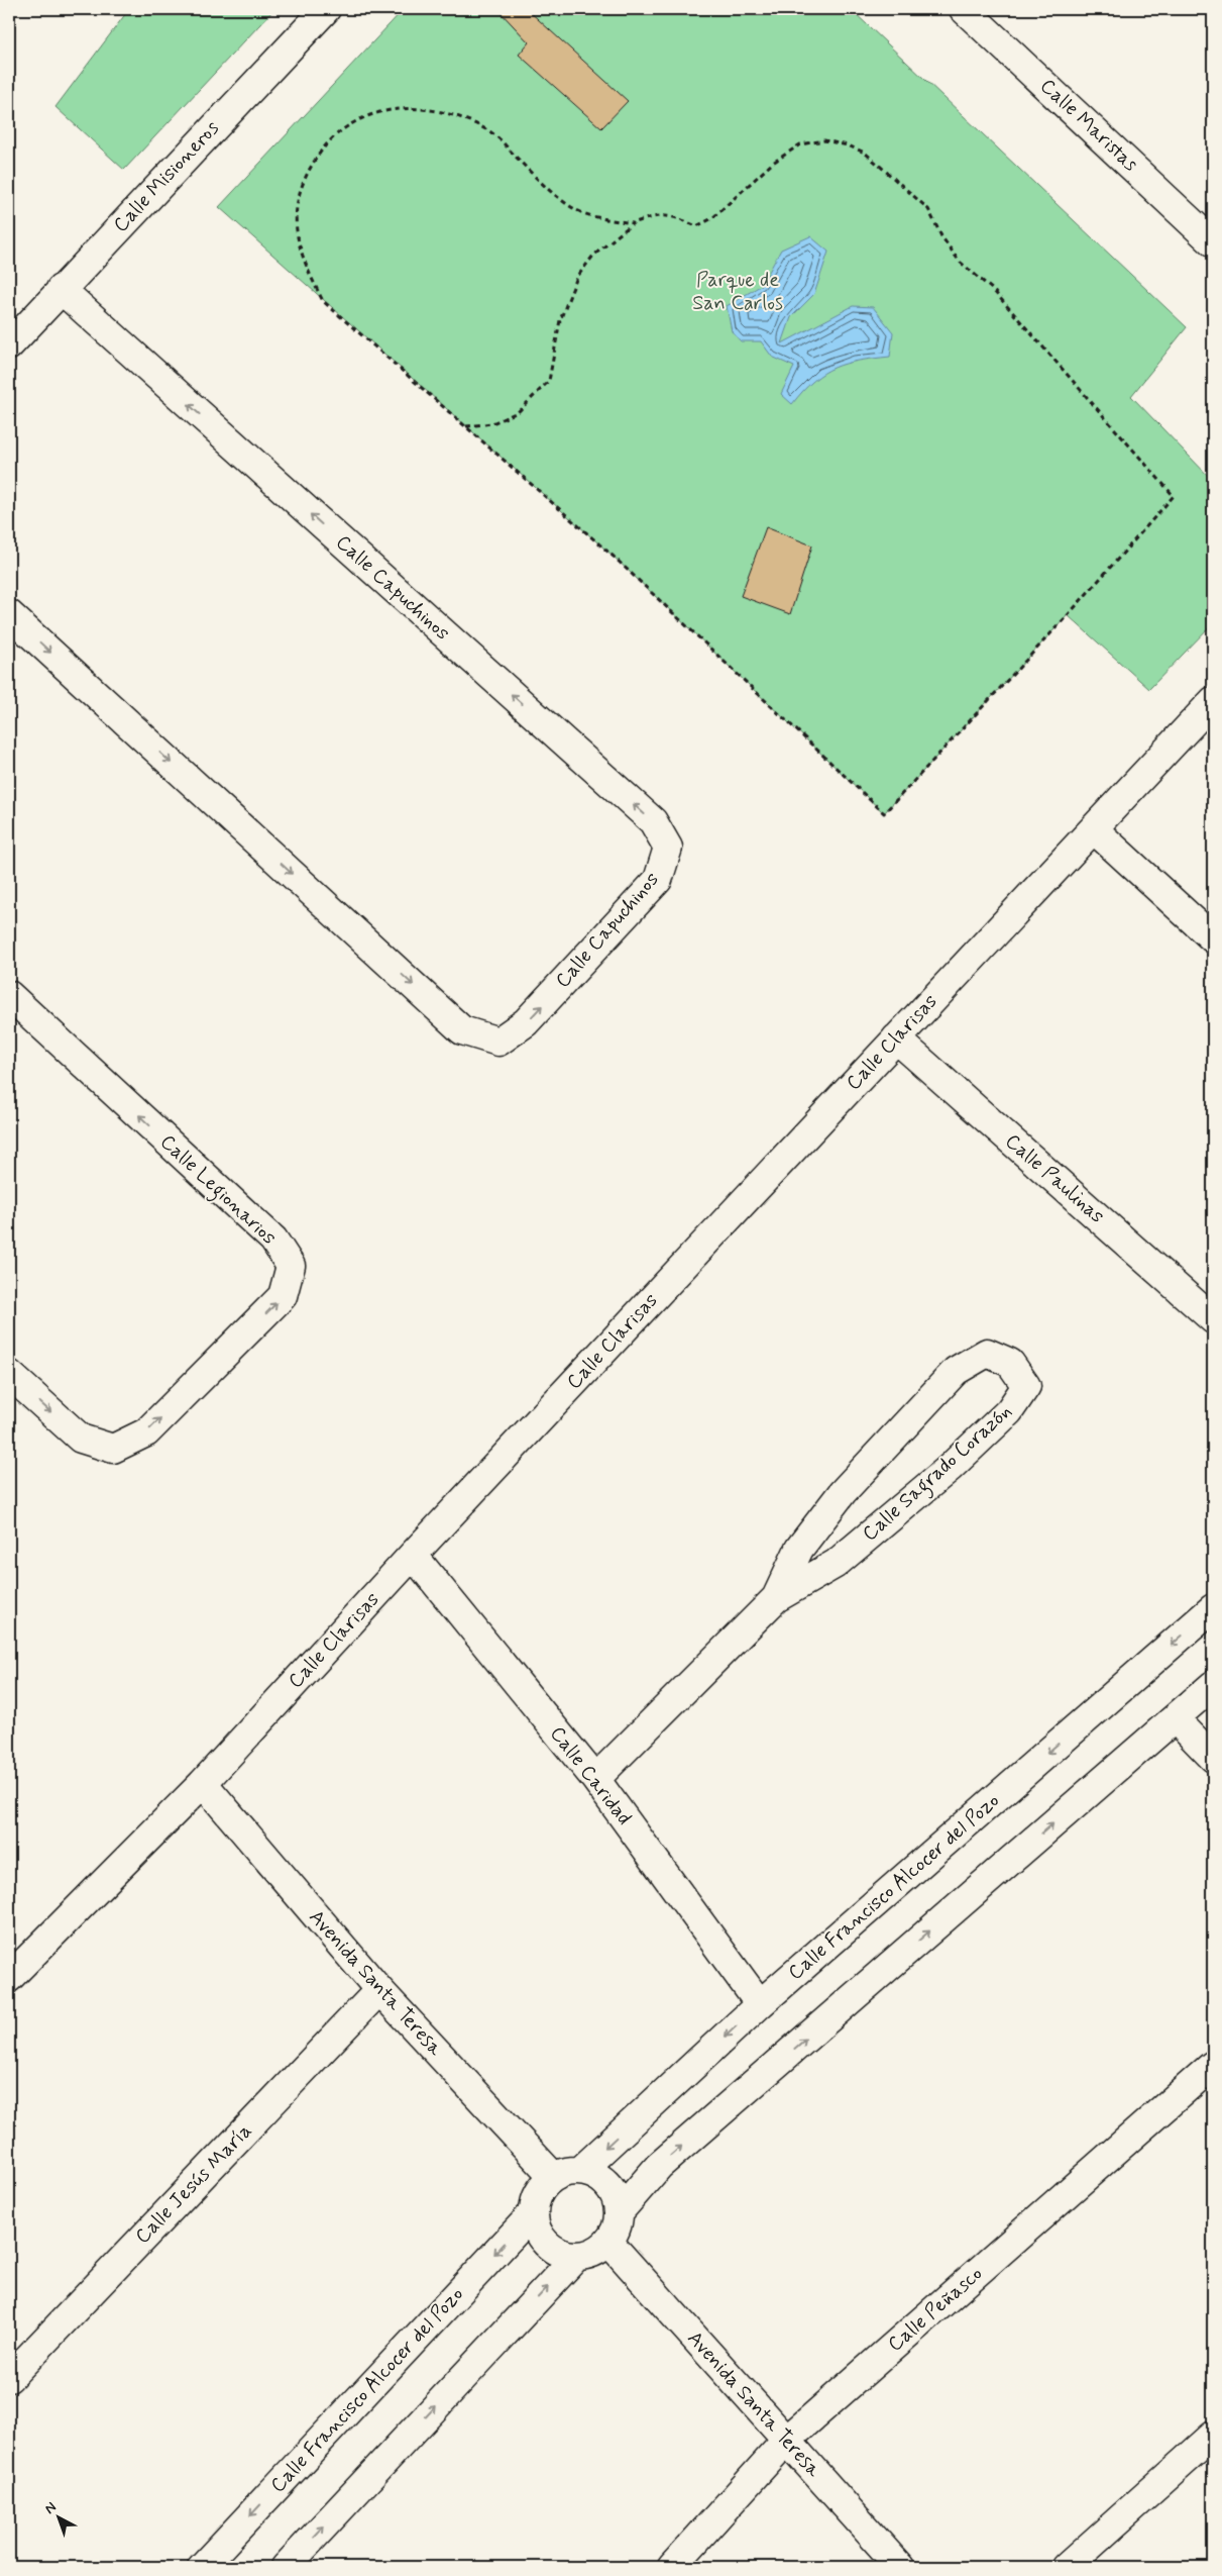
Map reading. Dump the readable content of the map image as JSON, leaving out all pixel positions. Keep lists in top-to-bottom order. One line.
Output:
{"streets":{"street":["Calle Maristas","Calle Misioneros","Calle Capuchinos","Calle Clarisas","Calle Paulinas","Calle Legionarios","Calle Sagrado Corazón","Calle Caridad","Calle Francisco Alcocer del Pozo","Avenida Santa Teresa","Calle Jesús María","Calle Peñasco"]},"crossings":[["Calle Misioneros","Calle Capuchinos"],["Calle Clarisas","Calle Paulinas"],["Calle Clarisas","Calle Caridad"],["Calle Clarisas","Avenida Santa Teresa"],["Calle Sagrado Corazón","Calle Caridad"],["Calle Caridad","Calle Francisco Alcocer del Pozo"],["Calle Francisco Alcocer del Pozo","Avenida Santa Teresa"],["Avenida Santa Teresa","Calle Jesús María"],["Avenida Santa Teresa","Calle Peñasco"]],"parks":["Parque de San Carlos"],"north":"top left"}
